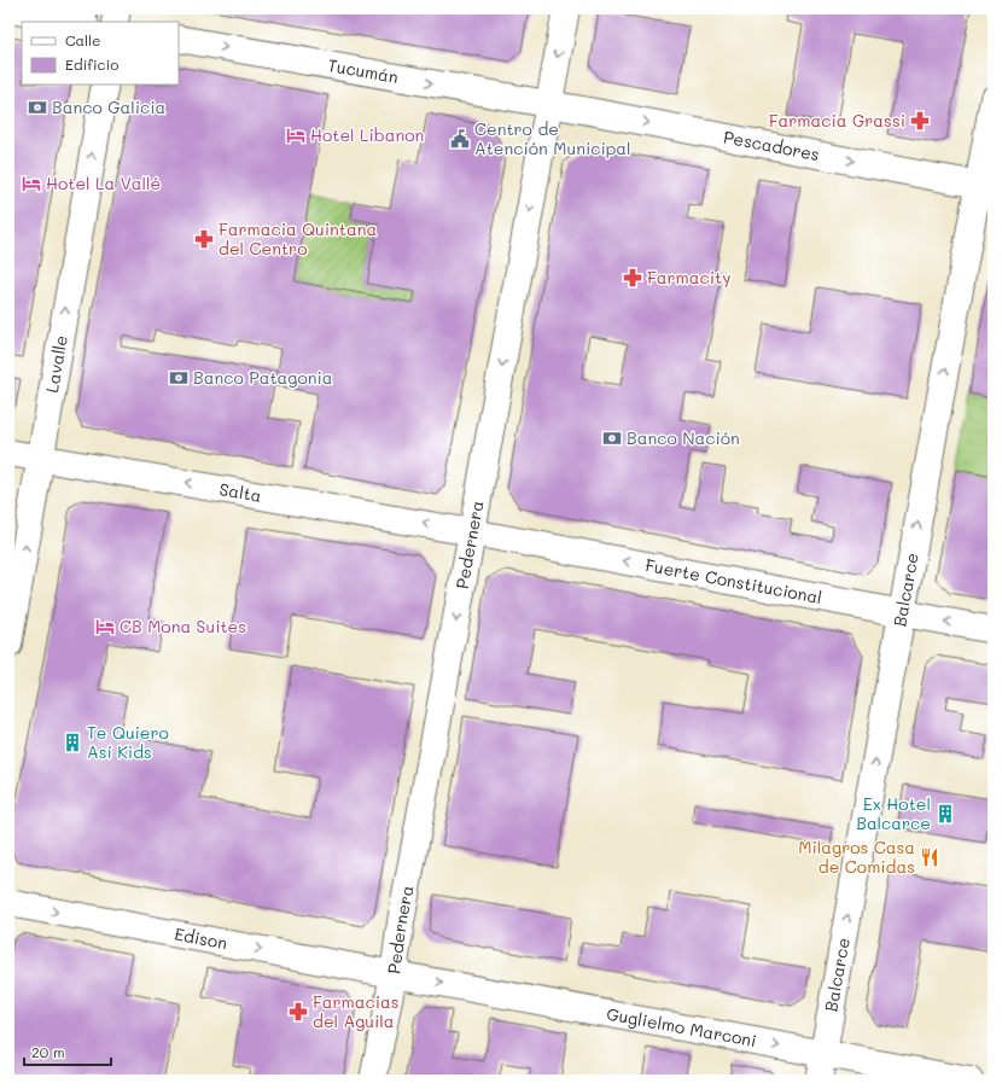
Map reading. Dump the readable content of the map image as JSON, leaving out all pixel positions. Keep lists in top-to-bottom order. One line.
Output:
{"streets":{"street":["Tucumán","Pescadores","Lavalle","Salta","Pedernera","Fuerte Constitucional","Balcarce","Edison","Guglielmo Marconi"]},"crossings":[["Tucumán","Pescadores"],["Tucumán","Pedernera"],["Pescadores","Pedernera"],["Pescadores","Balcarce"],["Lavalle","Salta"],["Salta","Pedernera"],["Salta","Fuerte Constitucional"],["Pedernera","Fuerte Constitucional"],["Pedernera","Edison"],["Pedernera","Guglielmo Marconi"],["Fuerte Constitucional","Balcarce"],["Balcarce","Guglielmo Marconi"],["Edison","Guglielmo Marconi"]],"one_way":["Tucumán","Pescadores","Lavalle","Salta","Pedernera","Fuerte Constitucional","Balcarce","Edison","Guglielmo Marconi"],"places":{"bank":["Banco Galicia","Banco Patagonia","Banco Nación"],"pharmacy":["Farmacia Grassi","Farmacia Quintana del Centro","Farmacity","Farmacias del Aguila"],"hotel":["Hotel Libanon","Hotel La Vallé","CB Mona Suites"],"public building":["Centro de Atención Municipal"],"building":["Te Quiero Así Kids","Ex Hotel Balcarce"],"restaurant":["Milagros Casa de Comidas"]},"legend":["Calle","Edificio"],"scale_bar":"20 m"}
